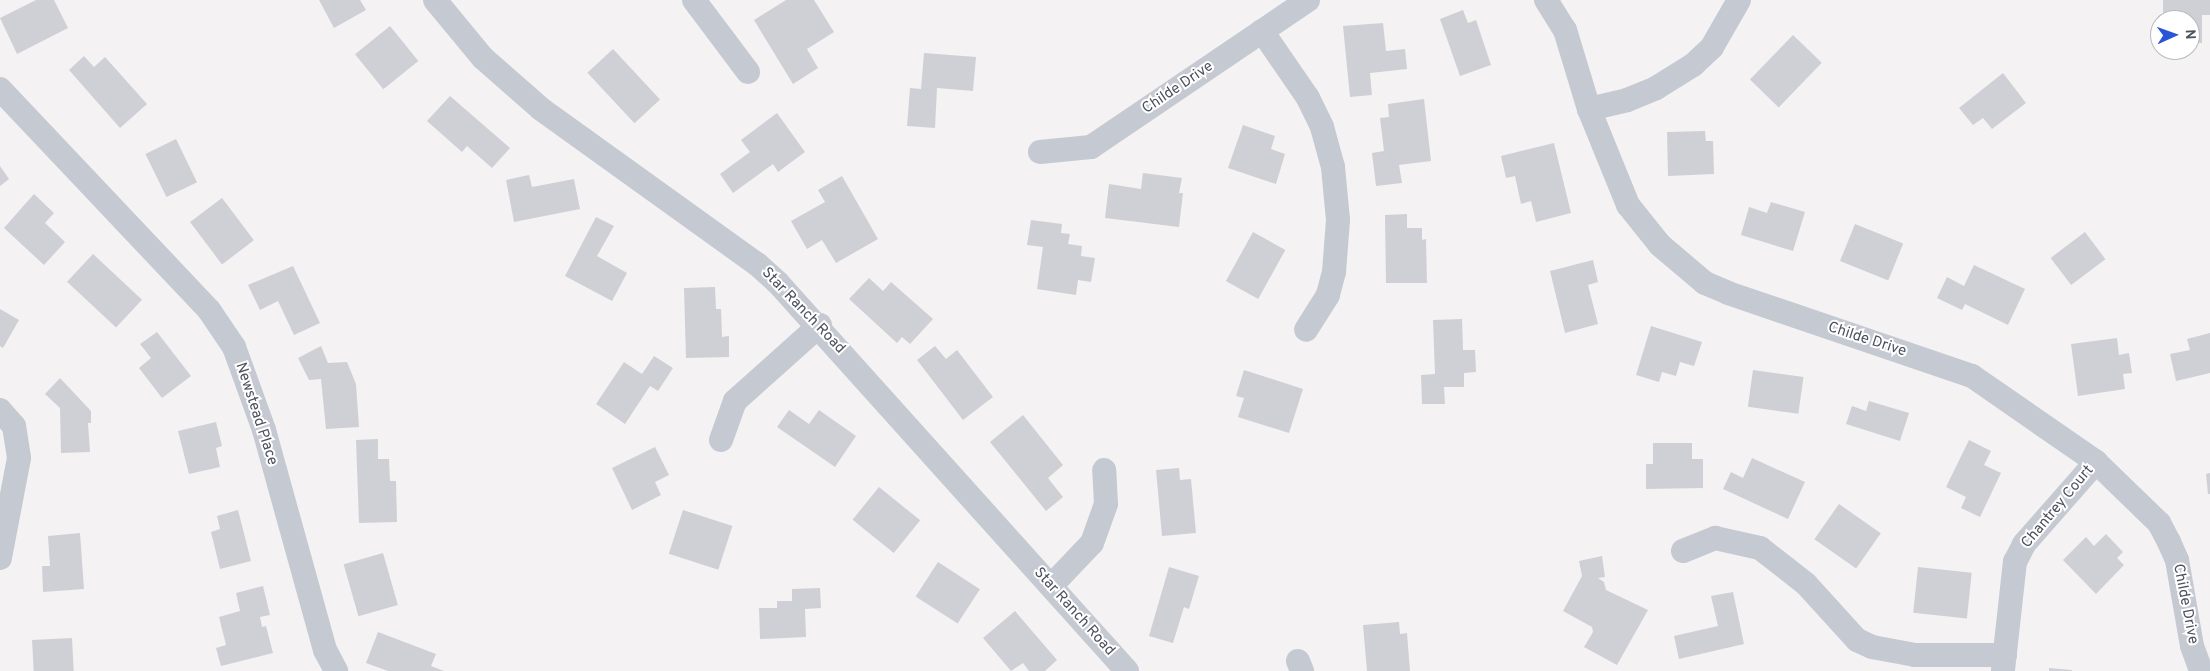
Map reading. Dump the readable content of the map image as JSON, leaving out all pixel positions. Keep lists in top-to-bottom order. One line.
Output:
{"streets":{"street":["Childe Drive","Star Ranch Road","Newstead Place","Chantrey Court"]},"crossings":[["Childe Drive","Chantrey Court"]],"north":"right"}
